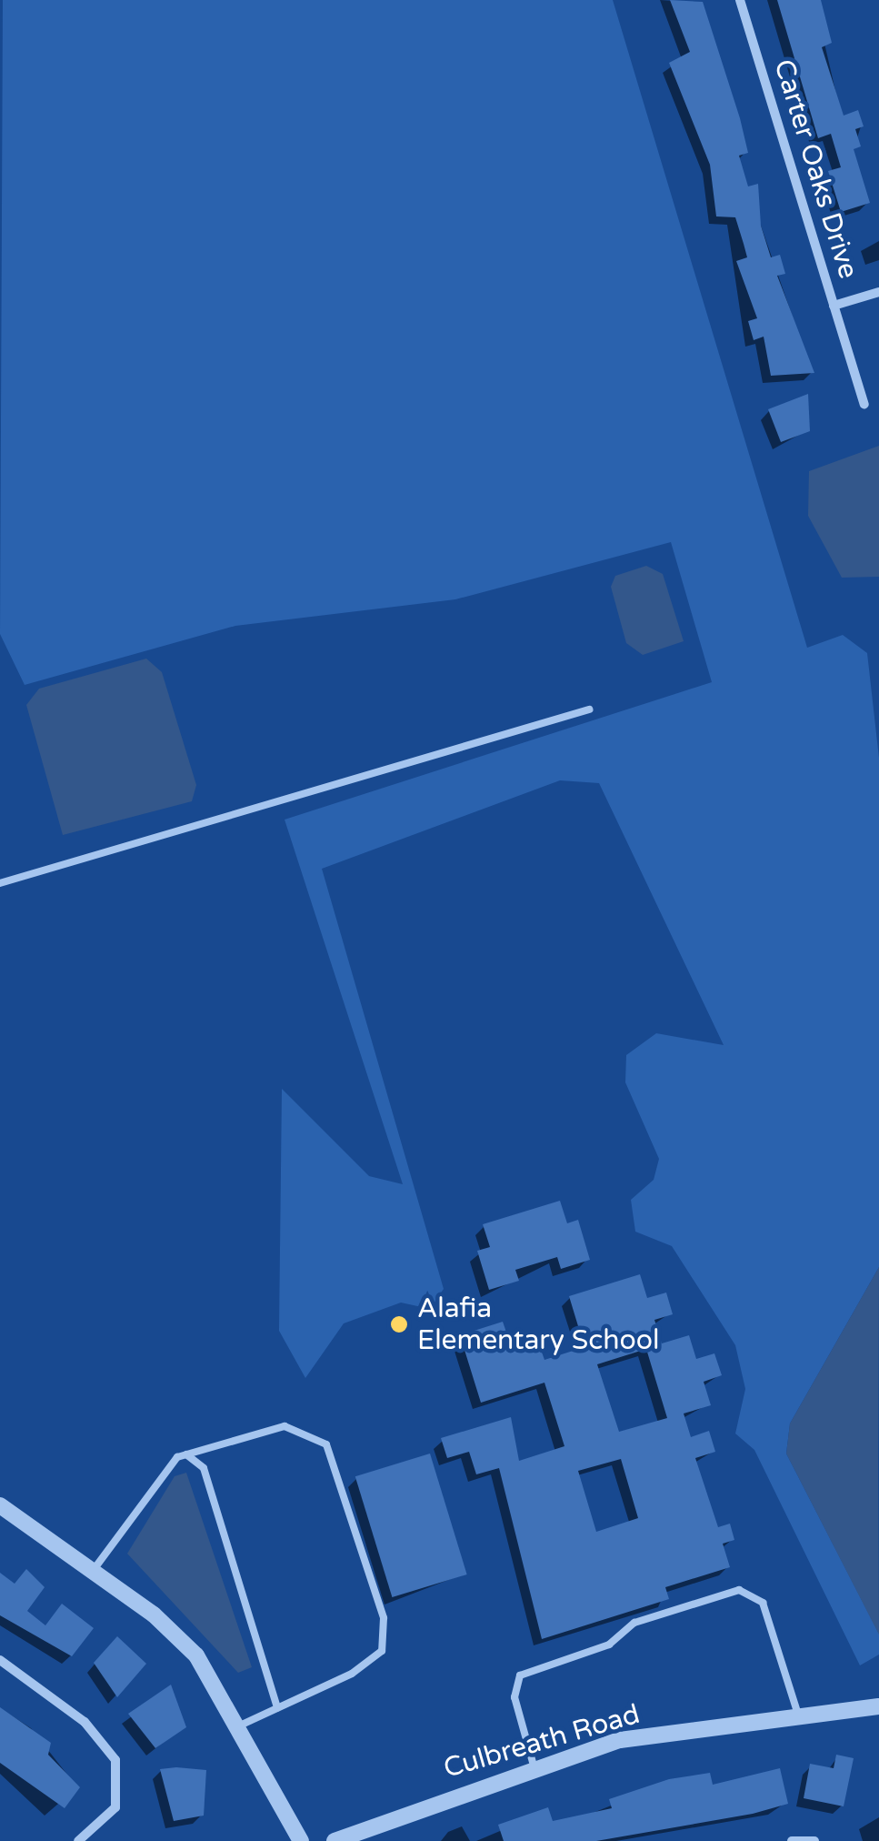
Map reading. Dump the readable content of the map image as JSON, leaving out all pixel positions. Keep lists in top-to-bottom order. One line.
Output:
{"streets":{"street":["Carter Oaks Drive","Culbreath Road"]},"places":["Alafia Elementary School"]}
